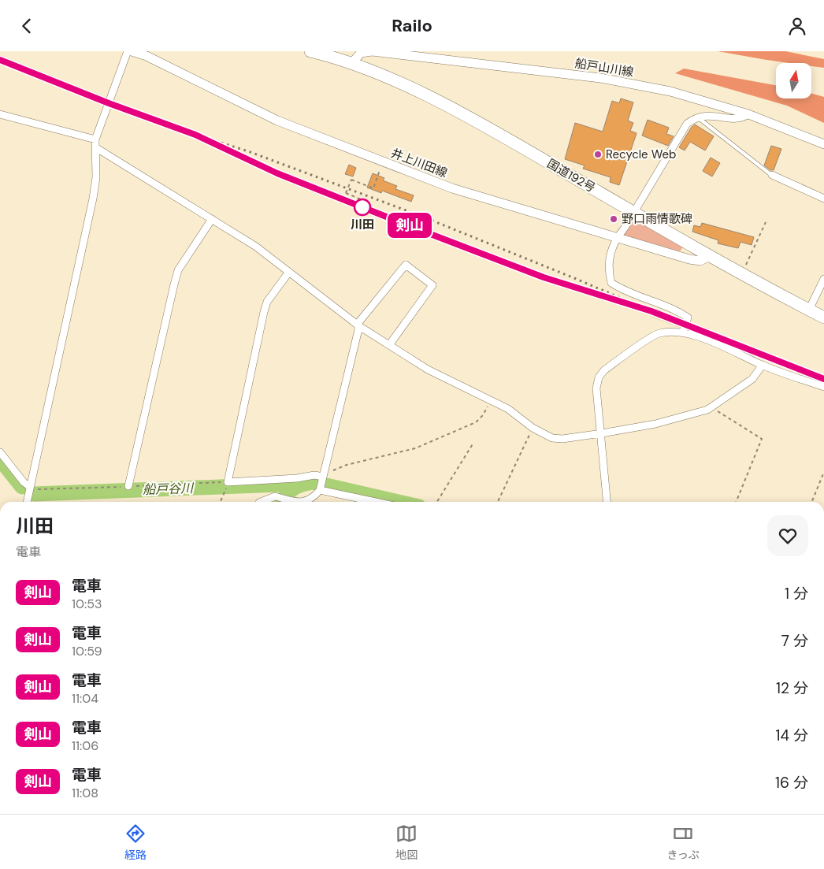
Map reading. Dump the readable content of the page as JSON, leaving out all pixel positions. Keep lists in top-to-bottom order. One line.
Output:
{"streets":{"highway":["国道192号"],"main road":["船戸山川線","井上川田線"]},"crossings":[["船戸山川線","国道192号"],["井上川田線","国道192号"]],"water":["船戸谷川"],"places":["Recycle Web","川田","野口雨情歌碑"],"north":"top","page":{"header":"Railo","on_map":"剣山","heading":["川田","電車"],"list":[{"mark":"剣山","name":"電車","note":"10:53","value":"1 分"},{"mark":"剣山","name":"電車","note":"10:59","value":"7 分"},{"mark":"剣山","name":"電車","note":"11:04","value":"12 分"},{"mark":"剣山","name":"電車","note":"11:06","value":"14 分"},{"mark":"剣山","name":"電車","note":"11:08","value":"16 分"}],"tabs":["経路","地図","きっぷ"]}}
